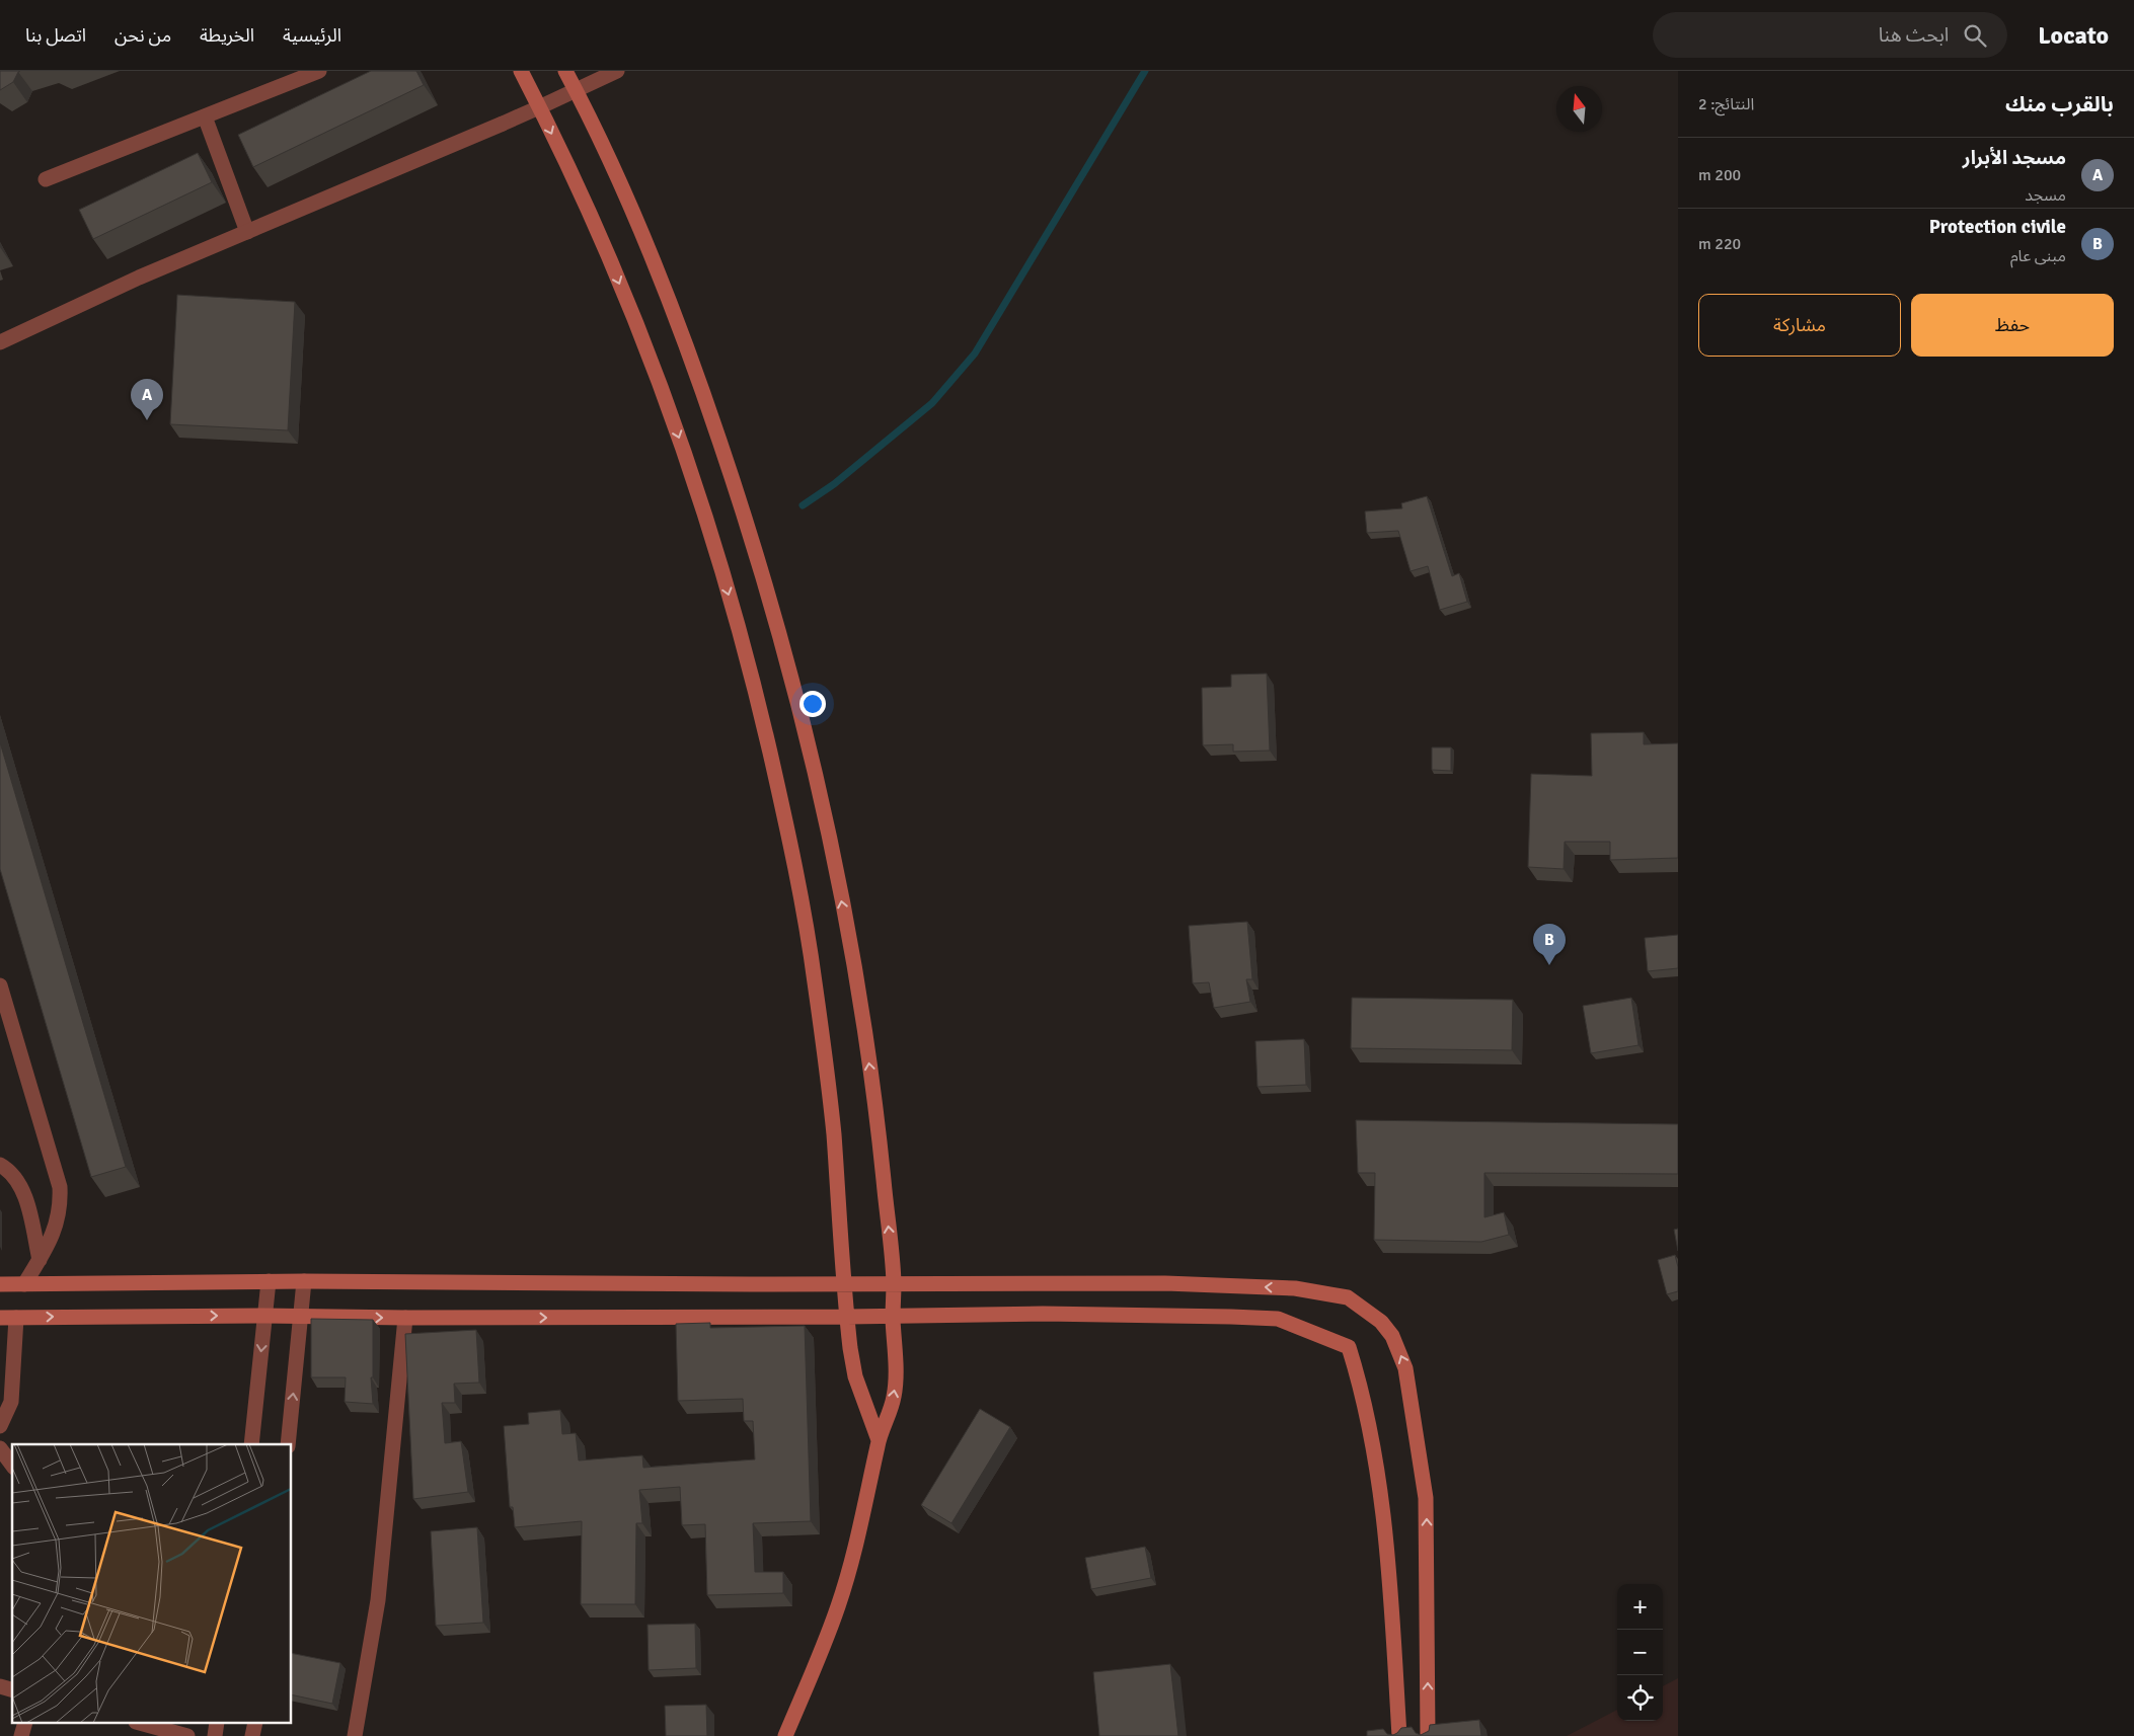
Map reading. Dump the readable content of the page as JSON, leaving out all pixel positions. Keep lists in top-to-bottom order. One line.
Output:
{"north":"top","page":{"header":"Locato","search":"ابحث هنا","nav":["الرئيسية","الخريطة","من نحن","اتصل بنا"],"heading":["بالقرب منك","النتائج: 2"],"list":[{"mark":"A","name":"مسجد الأبرار","note":"مسجد","value":"200 m"},{"mark":"B","name":"Protection civile","note":"مبنى عام","value":"220 m"}],"buttons":["حفظ","مشاركة"],"pins":["A","B"],"map_buttons":["+","−"]}}
